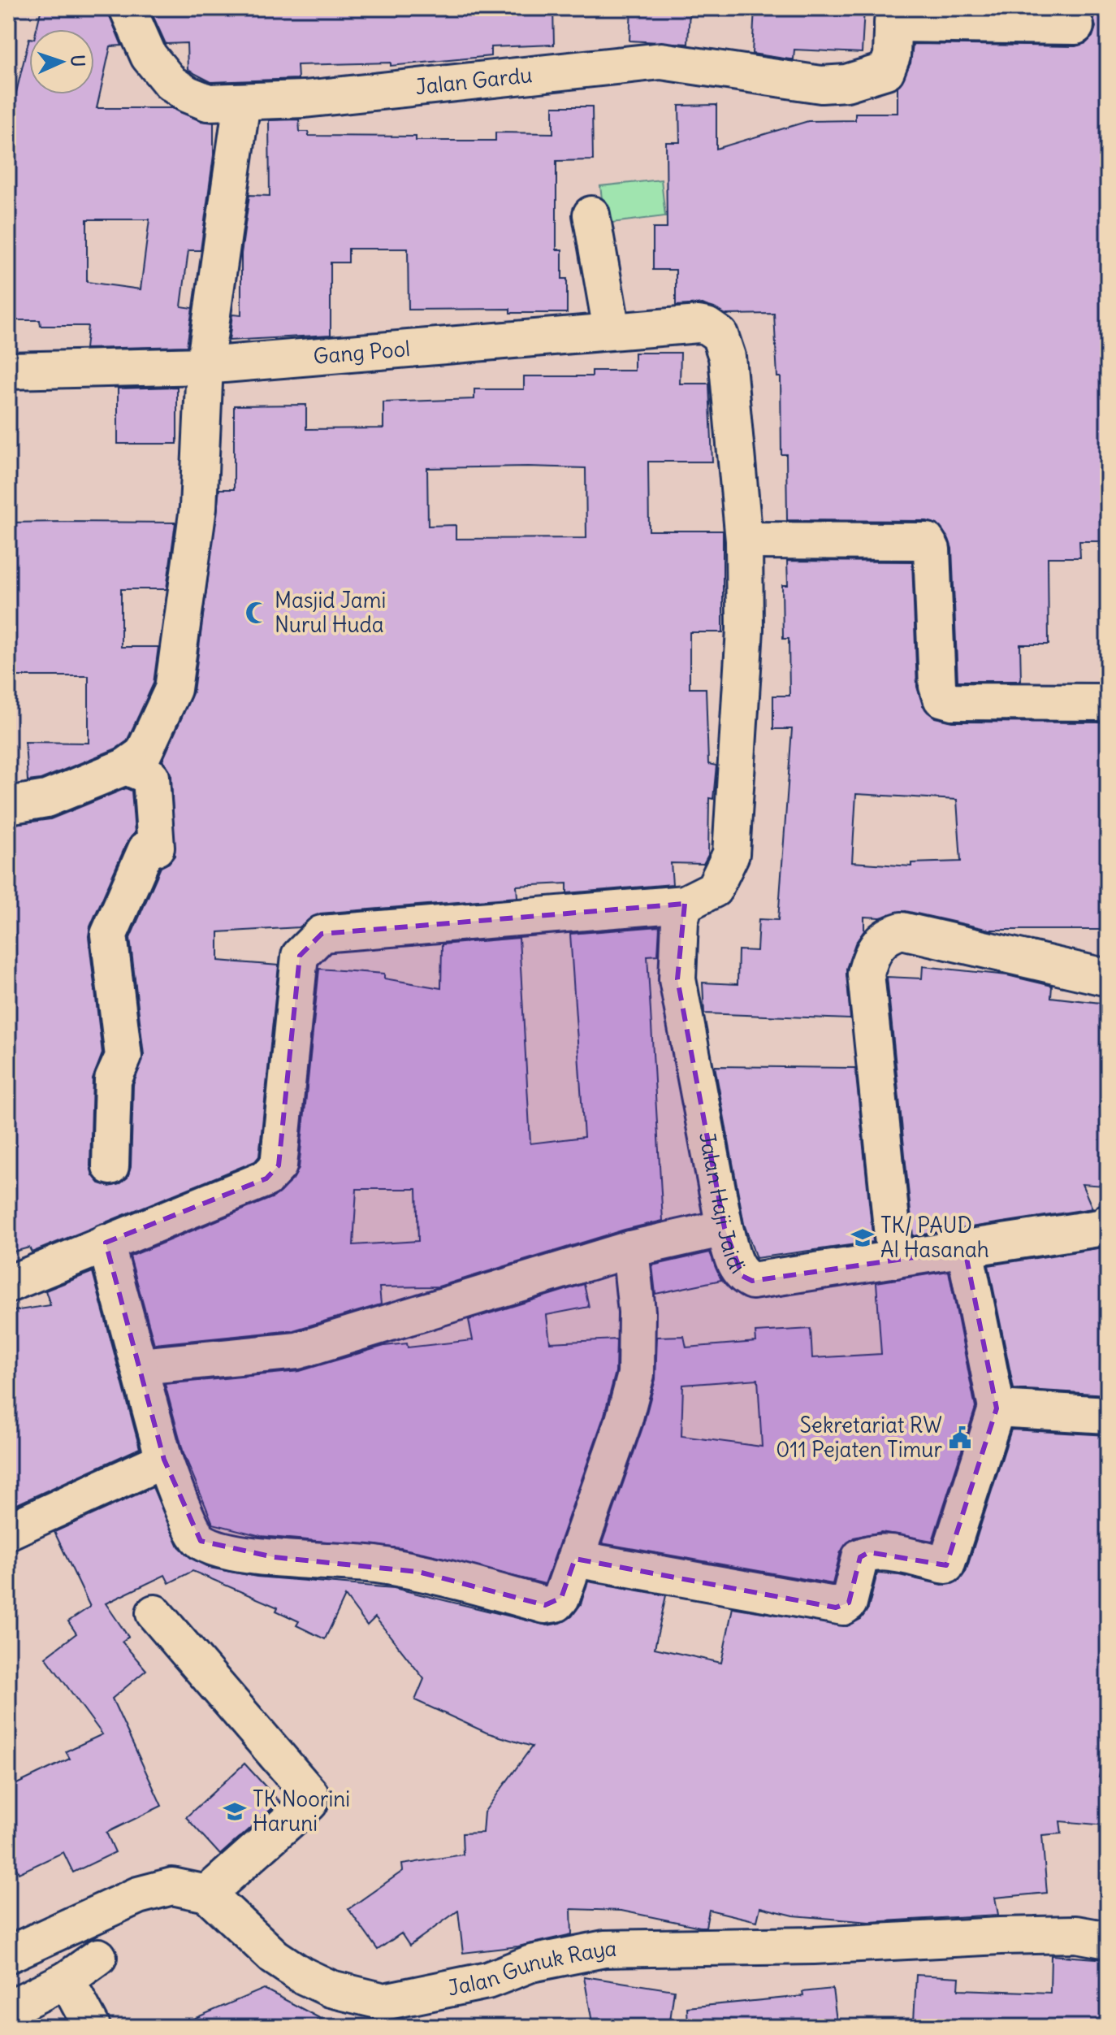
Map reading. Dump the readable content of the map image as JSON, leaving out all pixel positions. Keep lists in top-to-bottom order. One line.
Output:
{"streets":{"street":["Jalan Gardu","Gang Pool","Jalan Haji Jaidi","Jalan Gunuk Raya"]},"places":{"mosque":["Masjid Jami Nurul Huda"],"school or university":["TK/ PAUD Al Hasanah","TK Noorini Haruni"],"public building":["Sekretariat RW 011 Pejaten Timur"]},"north":"right"}
